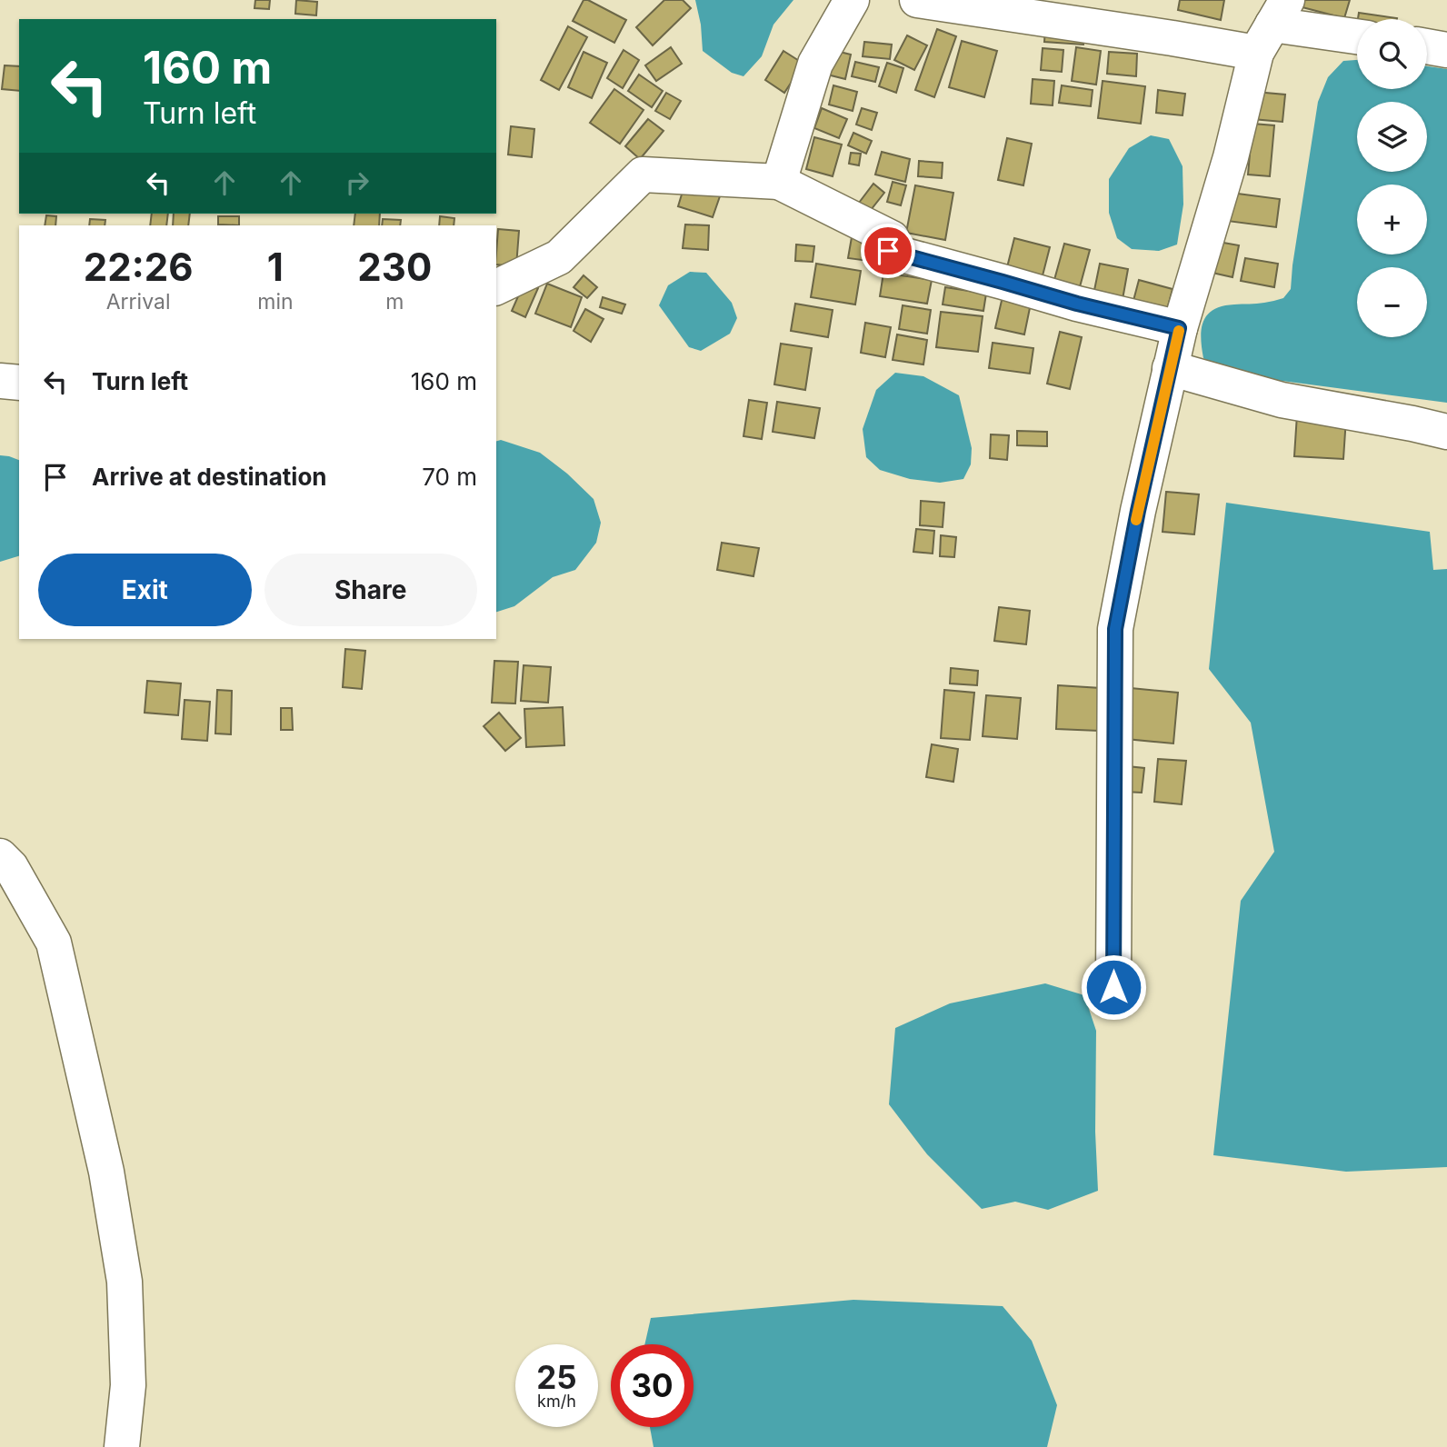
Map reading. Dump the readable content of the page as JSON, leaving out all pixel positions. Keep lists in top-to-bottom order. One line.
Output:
{"page":{"map_buttons":["+","−"],"turn":["160 m","Turn left"],"eta":["22:26","Arrival","1","min","230","m"],"list":[{"name":"Turn left","value":"160 m"},{"name":"Arrive at destination","value":"70 m"}],"buttons":["Exit","Share"],"speed":"25 km/h","limit":"30"}}
